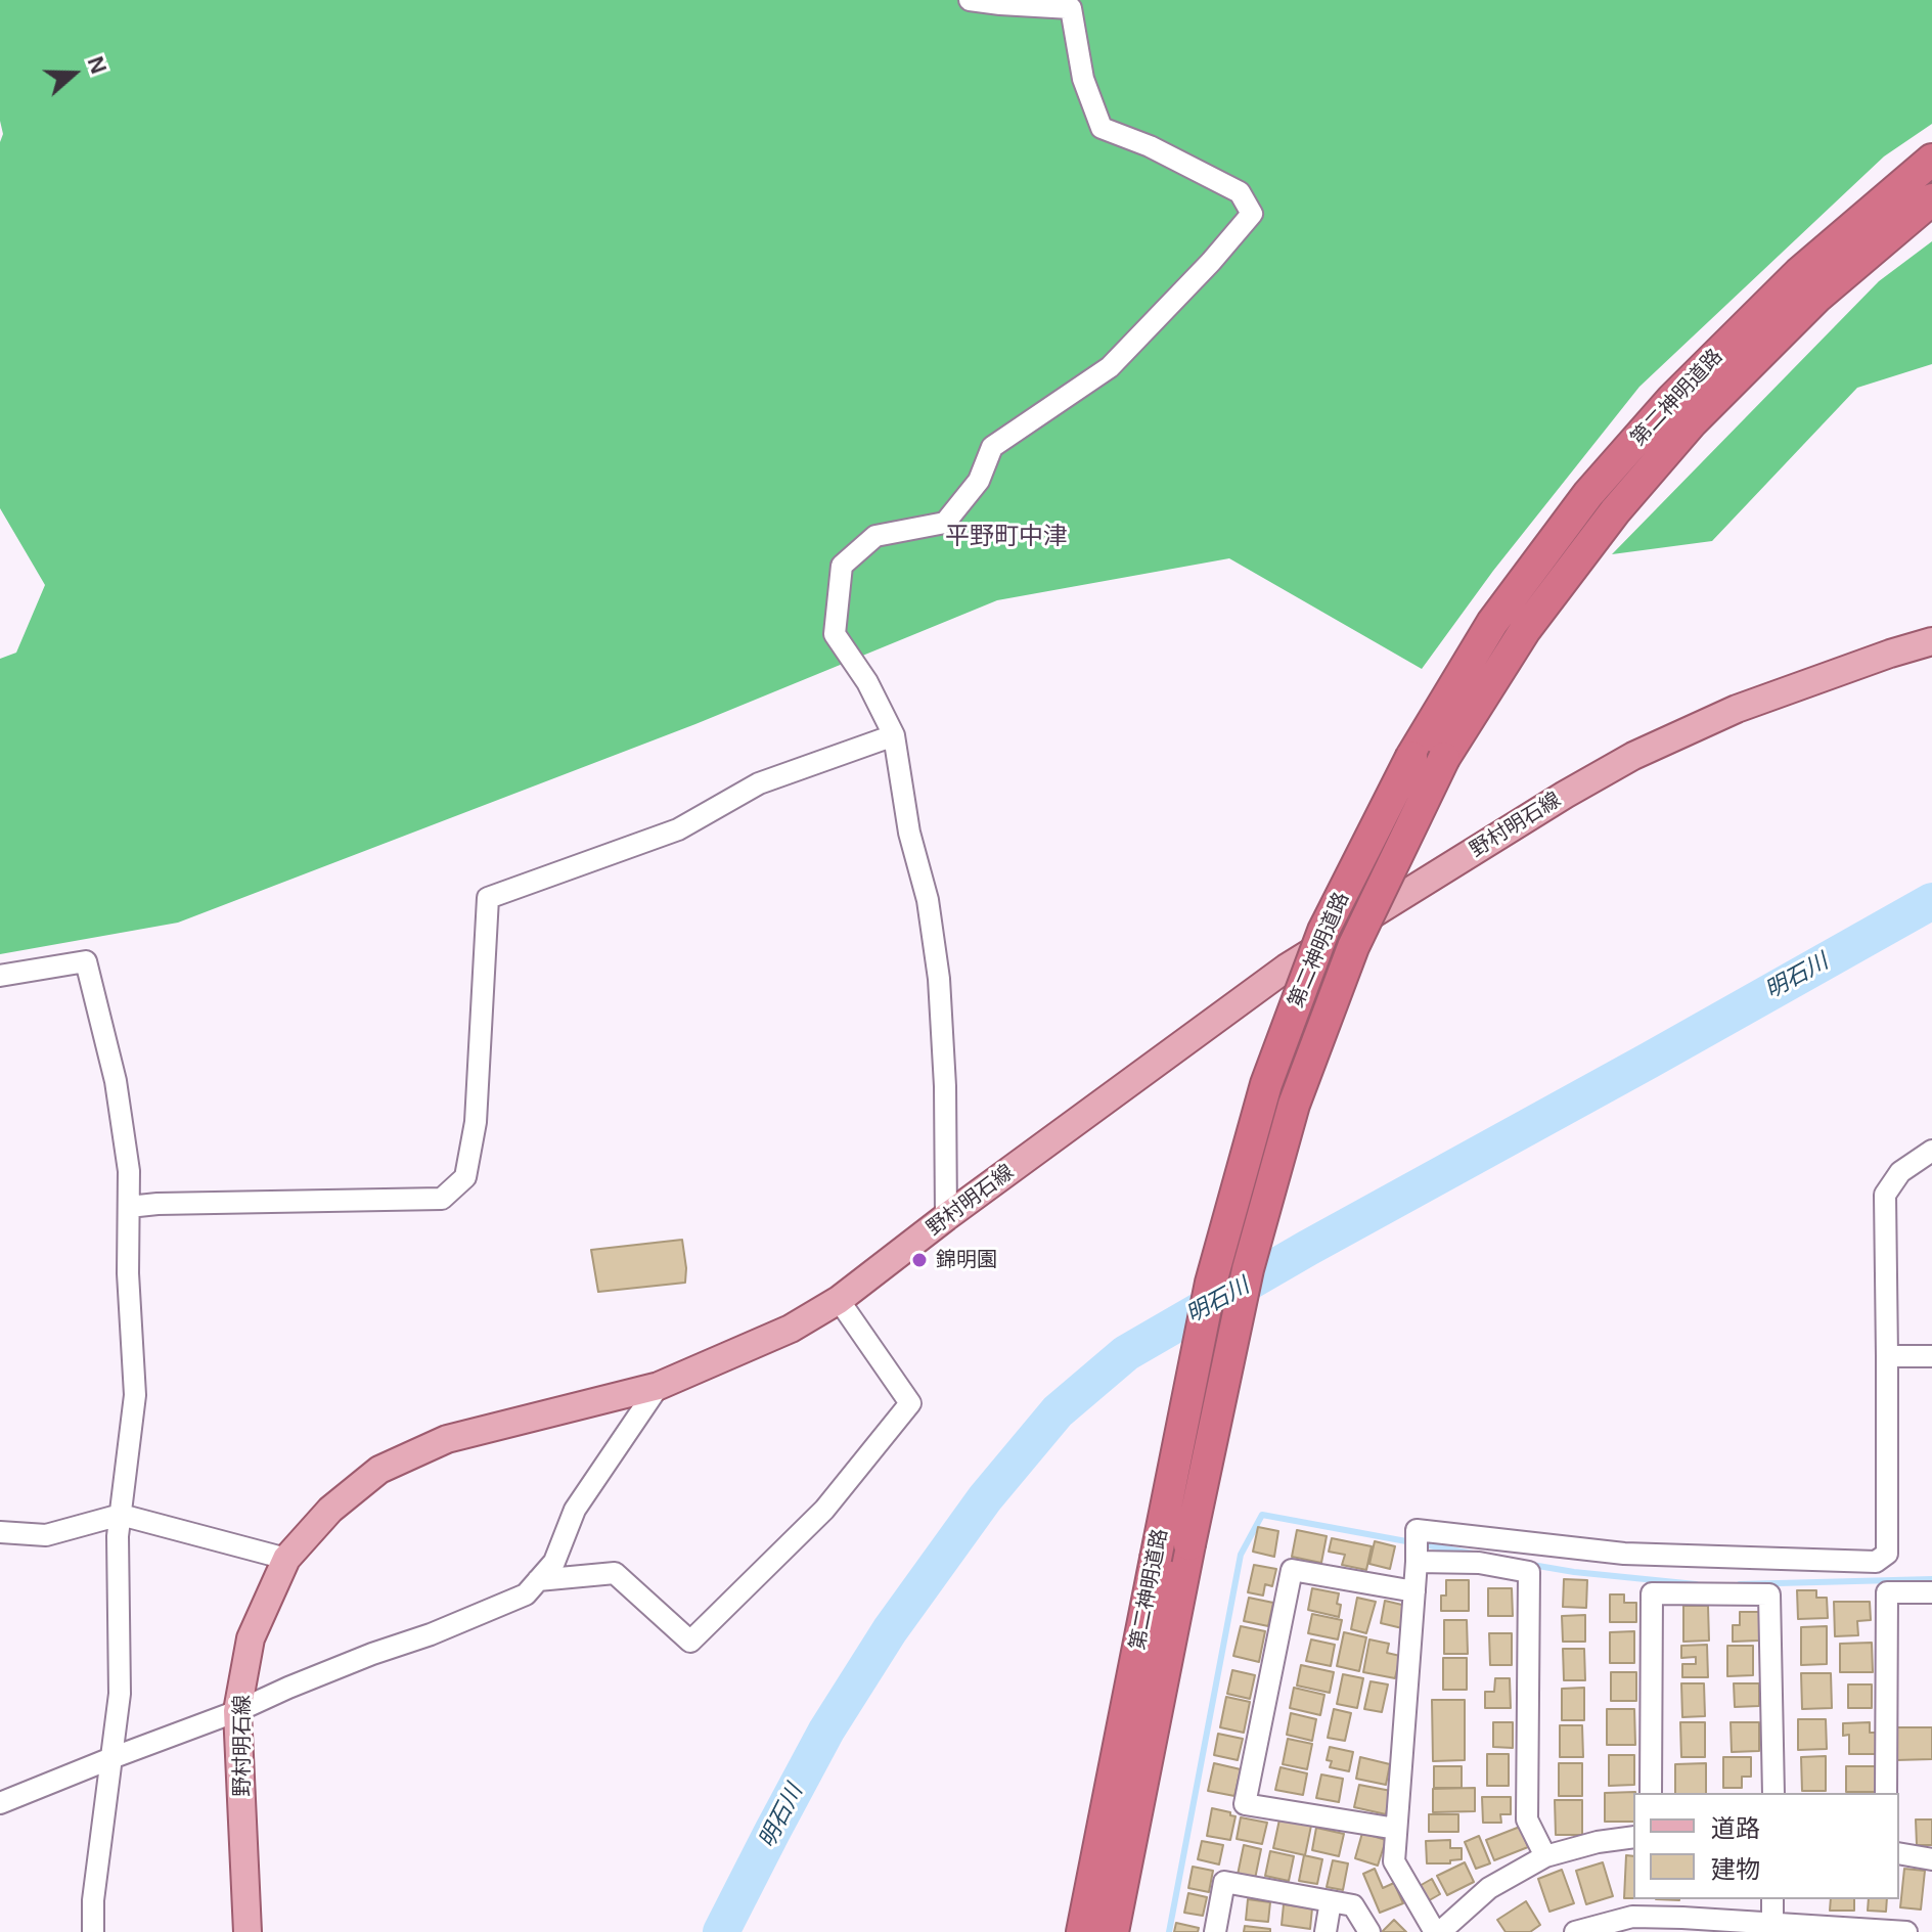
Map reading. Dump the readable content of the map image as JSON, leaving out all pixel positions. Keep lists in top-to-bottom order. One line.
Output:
{"streets":{"highway":["第二神明道路"],"main road":["野村明石線"]},"districts":["平野町中津"],"water":["明石川"],"places":["錦明園"],"legend":["道路","建物"],"north":"right"}
